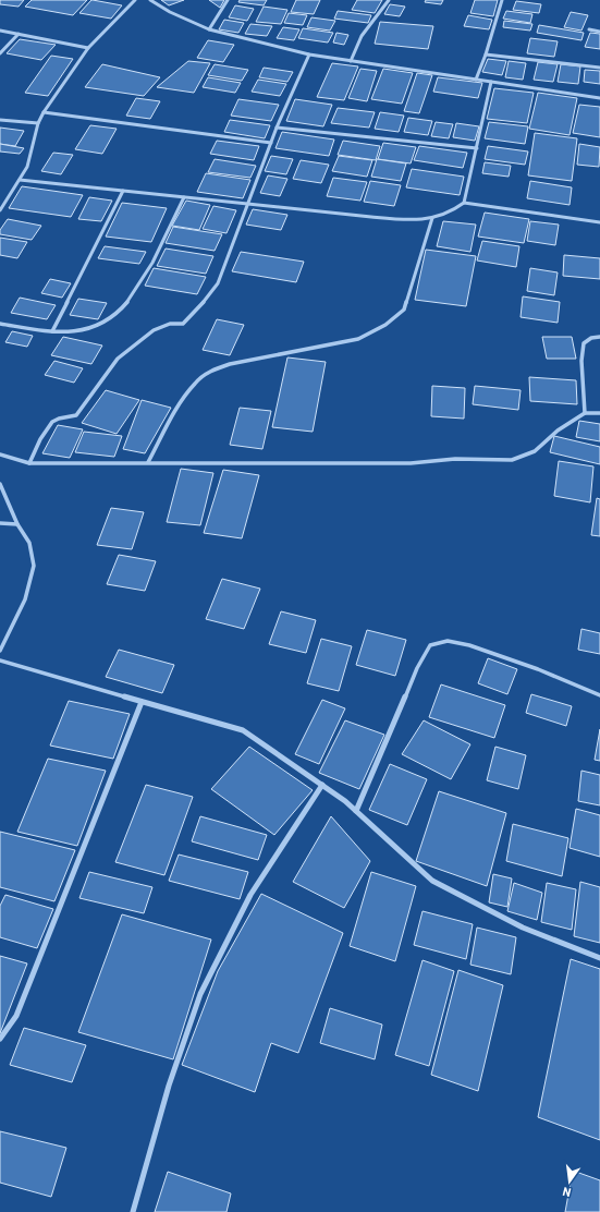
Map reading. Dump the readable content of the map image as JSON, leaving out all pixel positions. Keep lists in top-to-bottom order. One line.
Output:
{"north":"bottom"}
